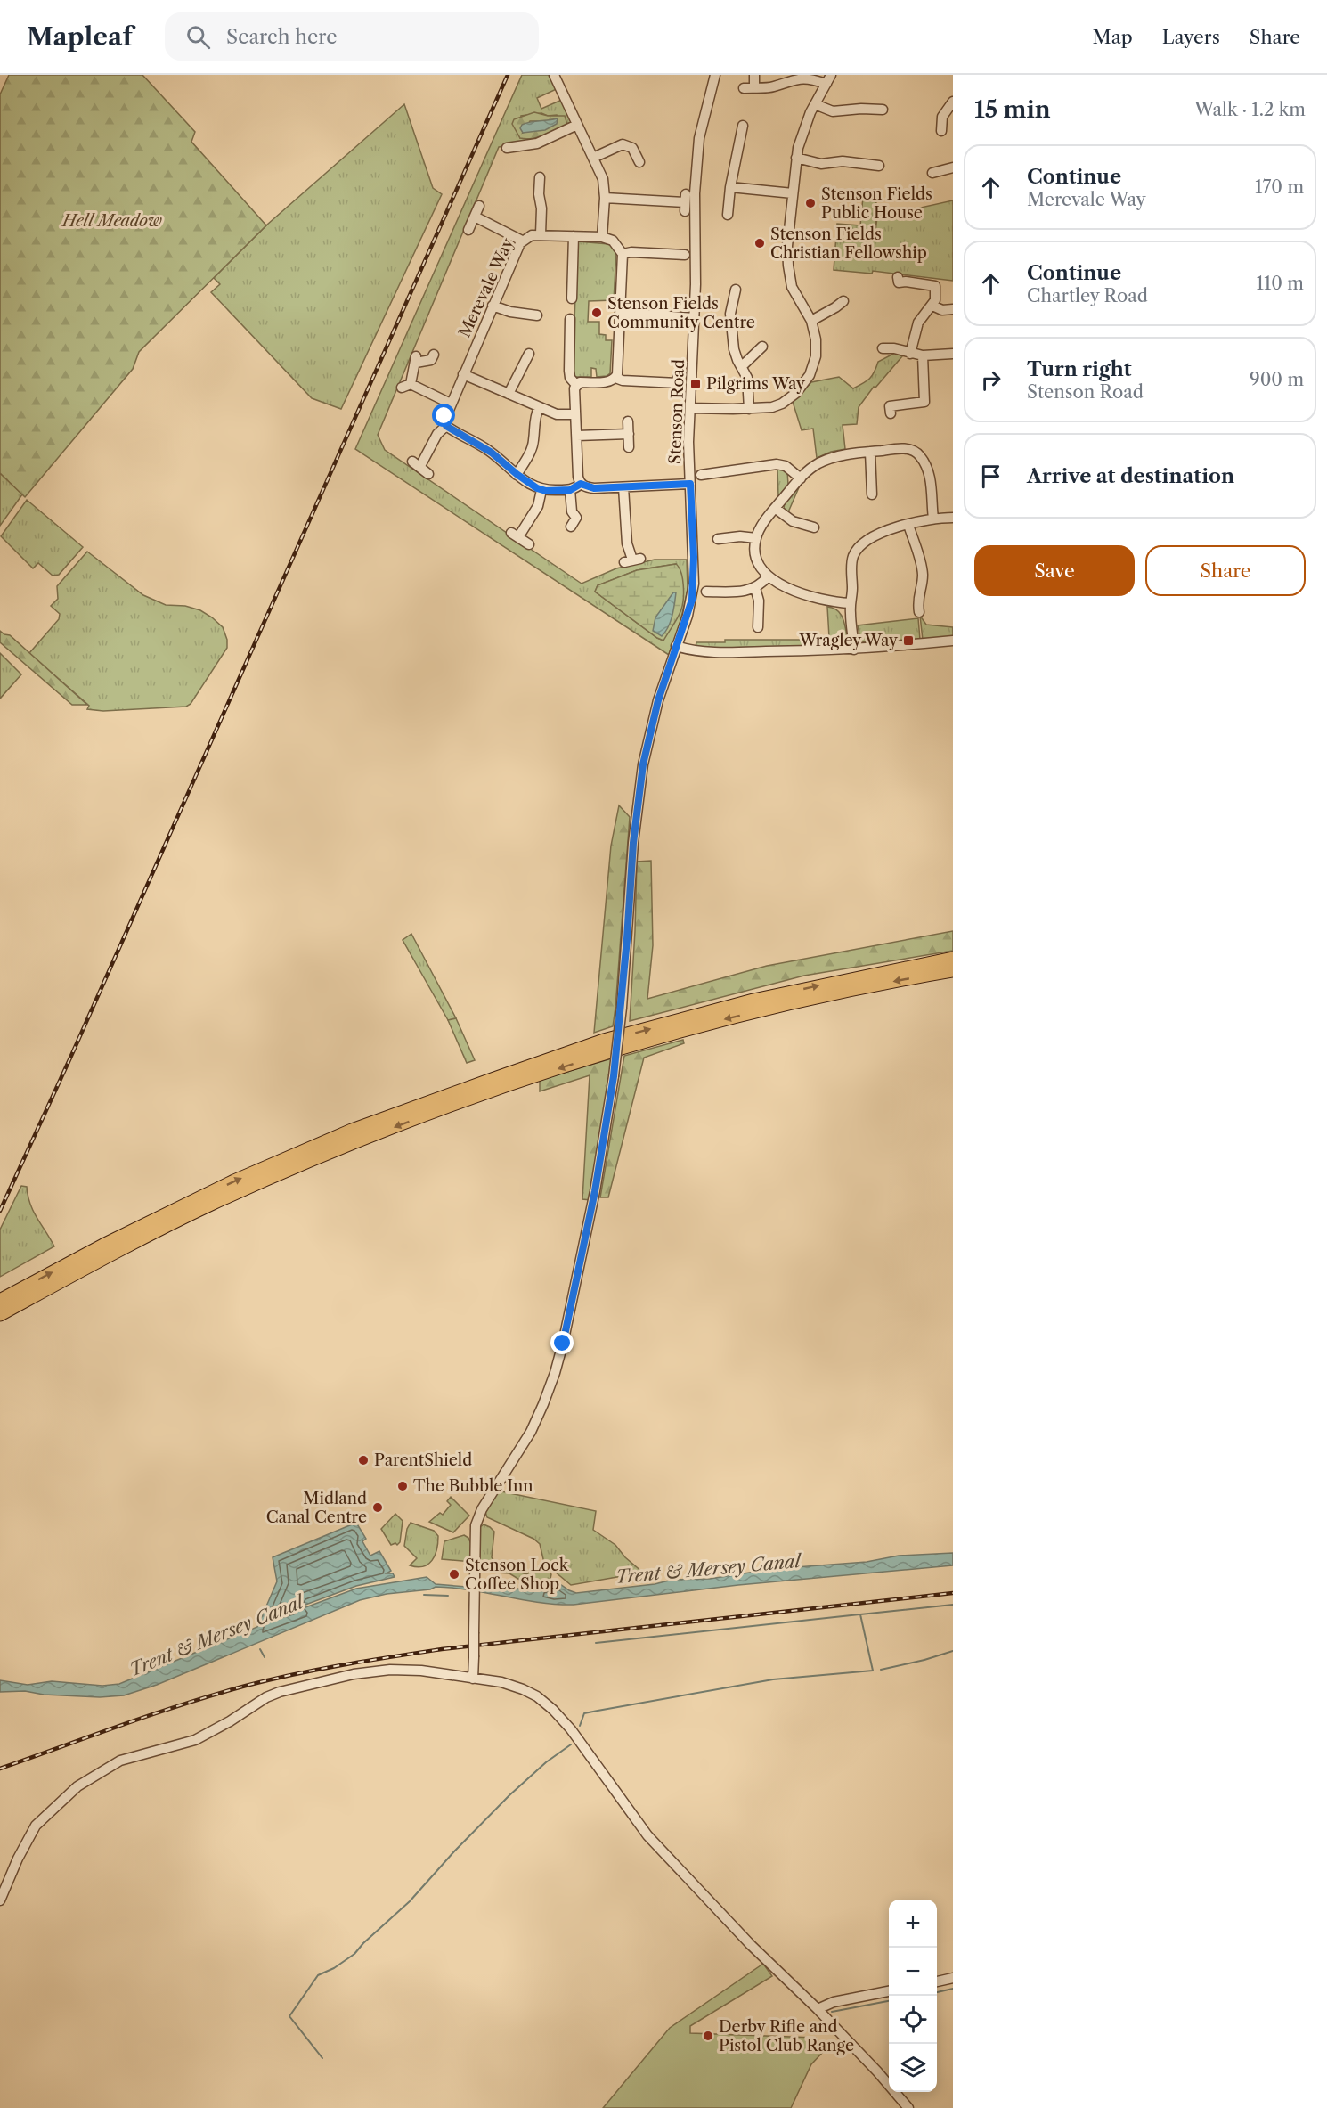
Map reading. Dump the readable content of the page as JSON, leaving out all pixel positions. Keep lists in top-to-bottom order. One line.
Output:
{"streets":{"street":["Merevale Way","Stenson Road"]},"water":["Trent & Mersey Canal"],"parks":["Hell Meadow"],"places":{"other":["Stenson Fields Public House","Stenson Fields Christian Fellowship","Stenson Fields Community Centre","ParentShield","The Bubble Inn","Midland Canal Centre","Stenson Lock Coffee Shop","Derby Rifle and Pistol Club Range"],"transit":["Pilgrims Way","Wragley Way"]},"page":{"header":"Mapleaf","search":"Search here","nav":["Map","Layers","Share"],"heading":["15 min","Walk · 1.2 km"],"list":[["Continue","Merevale Way","170 m"],["Continue","Chartley Road","110 m"],["Turn right","Stenson Road","900 m"],"Arrive at destination"],"buttons":["Save","Share"],"map_buttons":["+","−"]}}
